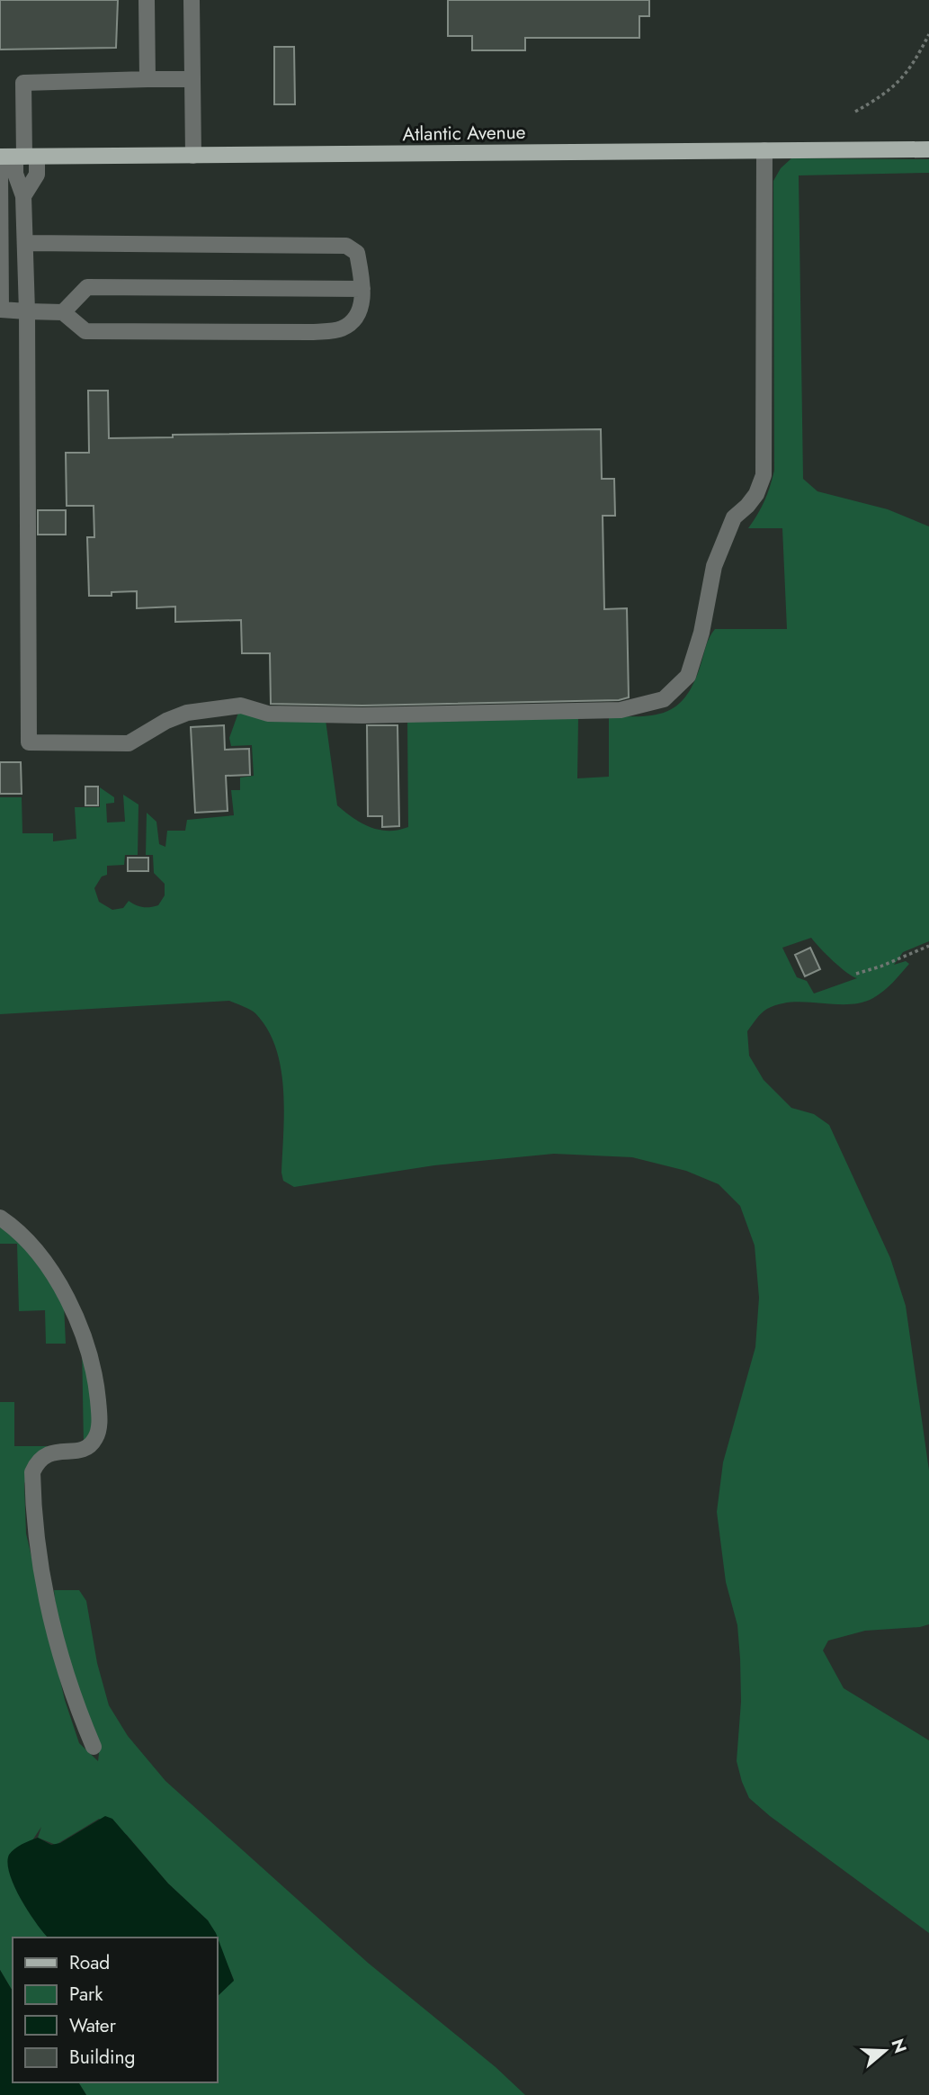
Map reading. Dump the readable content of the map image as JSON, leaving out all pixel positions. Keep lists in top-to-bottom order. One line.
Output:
{"streets":{"main road":["Atlantic Avenue"]},"legend":["Road","Park","Water","Building"],"north":"right"}
